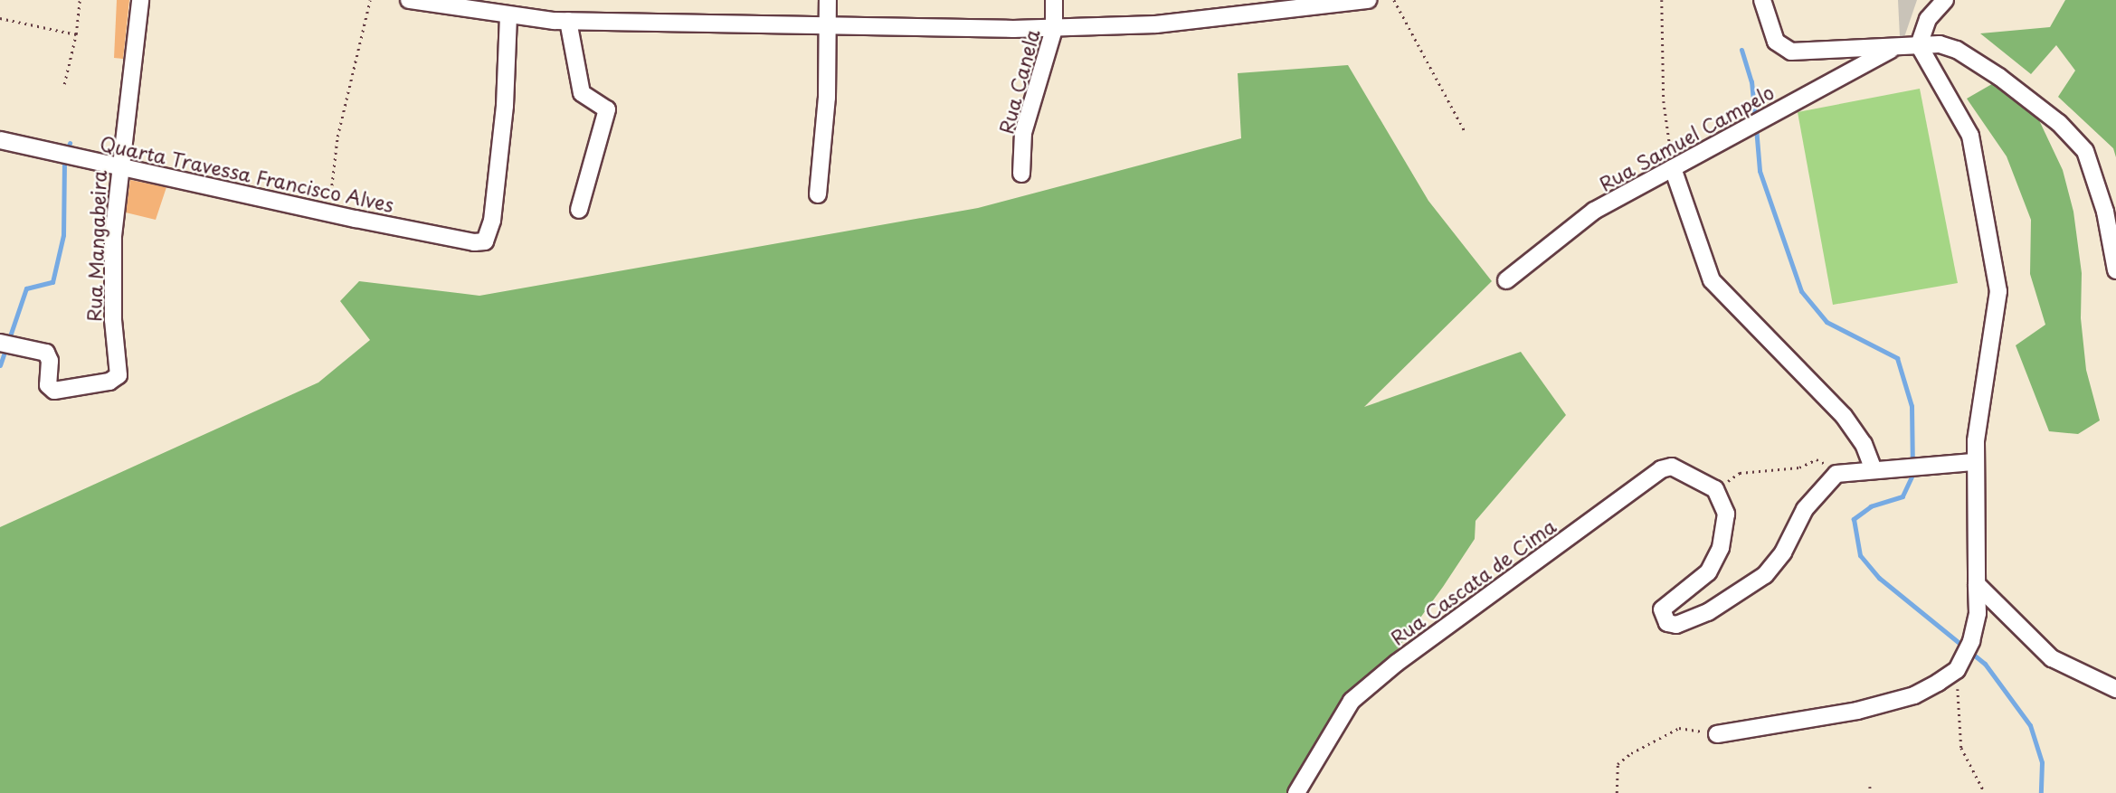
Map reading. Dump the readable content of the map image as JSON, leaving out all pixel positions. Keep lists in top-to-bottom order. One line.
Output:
{"streets":{"street":["Rua Canela","Rua Samuel Campelo","Quarta Travessa Francisco Alves","Rua Mangabeira","Rua Cascata de Cima"]},"crossings":[["Quarta Travessa Francisco Alves","Rua Mangabeira"]]}
